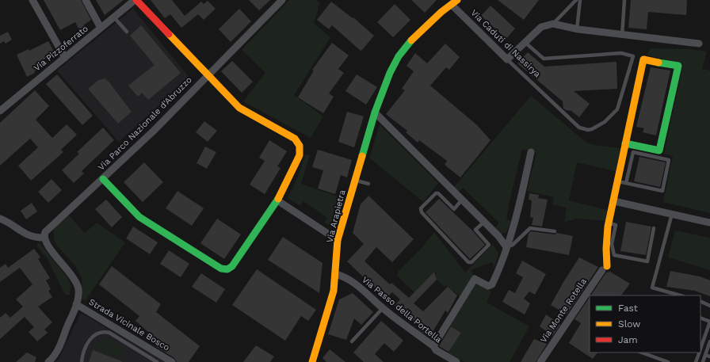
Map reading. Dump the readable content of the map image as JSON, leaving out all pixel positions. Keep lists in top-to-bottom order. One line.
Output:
{"streets":{"street":["Via Caduti di Nassirya","Via Pizzoferrato","Via Parco Nazionale d'Abruzzo","Via Arapietra","Via Passo della Portella","Via Monte Rotella","Strada Vicinale Bosco"]},"crossings":[["Via Caduti di Nassirya","Via Arapietra"],["Via Arapietra","Via Passo della Portella"]],"legend":["Fast","Slow","Jam"]}
